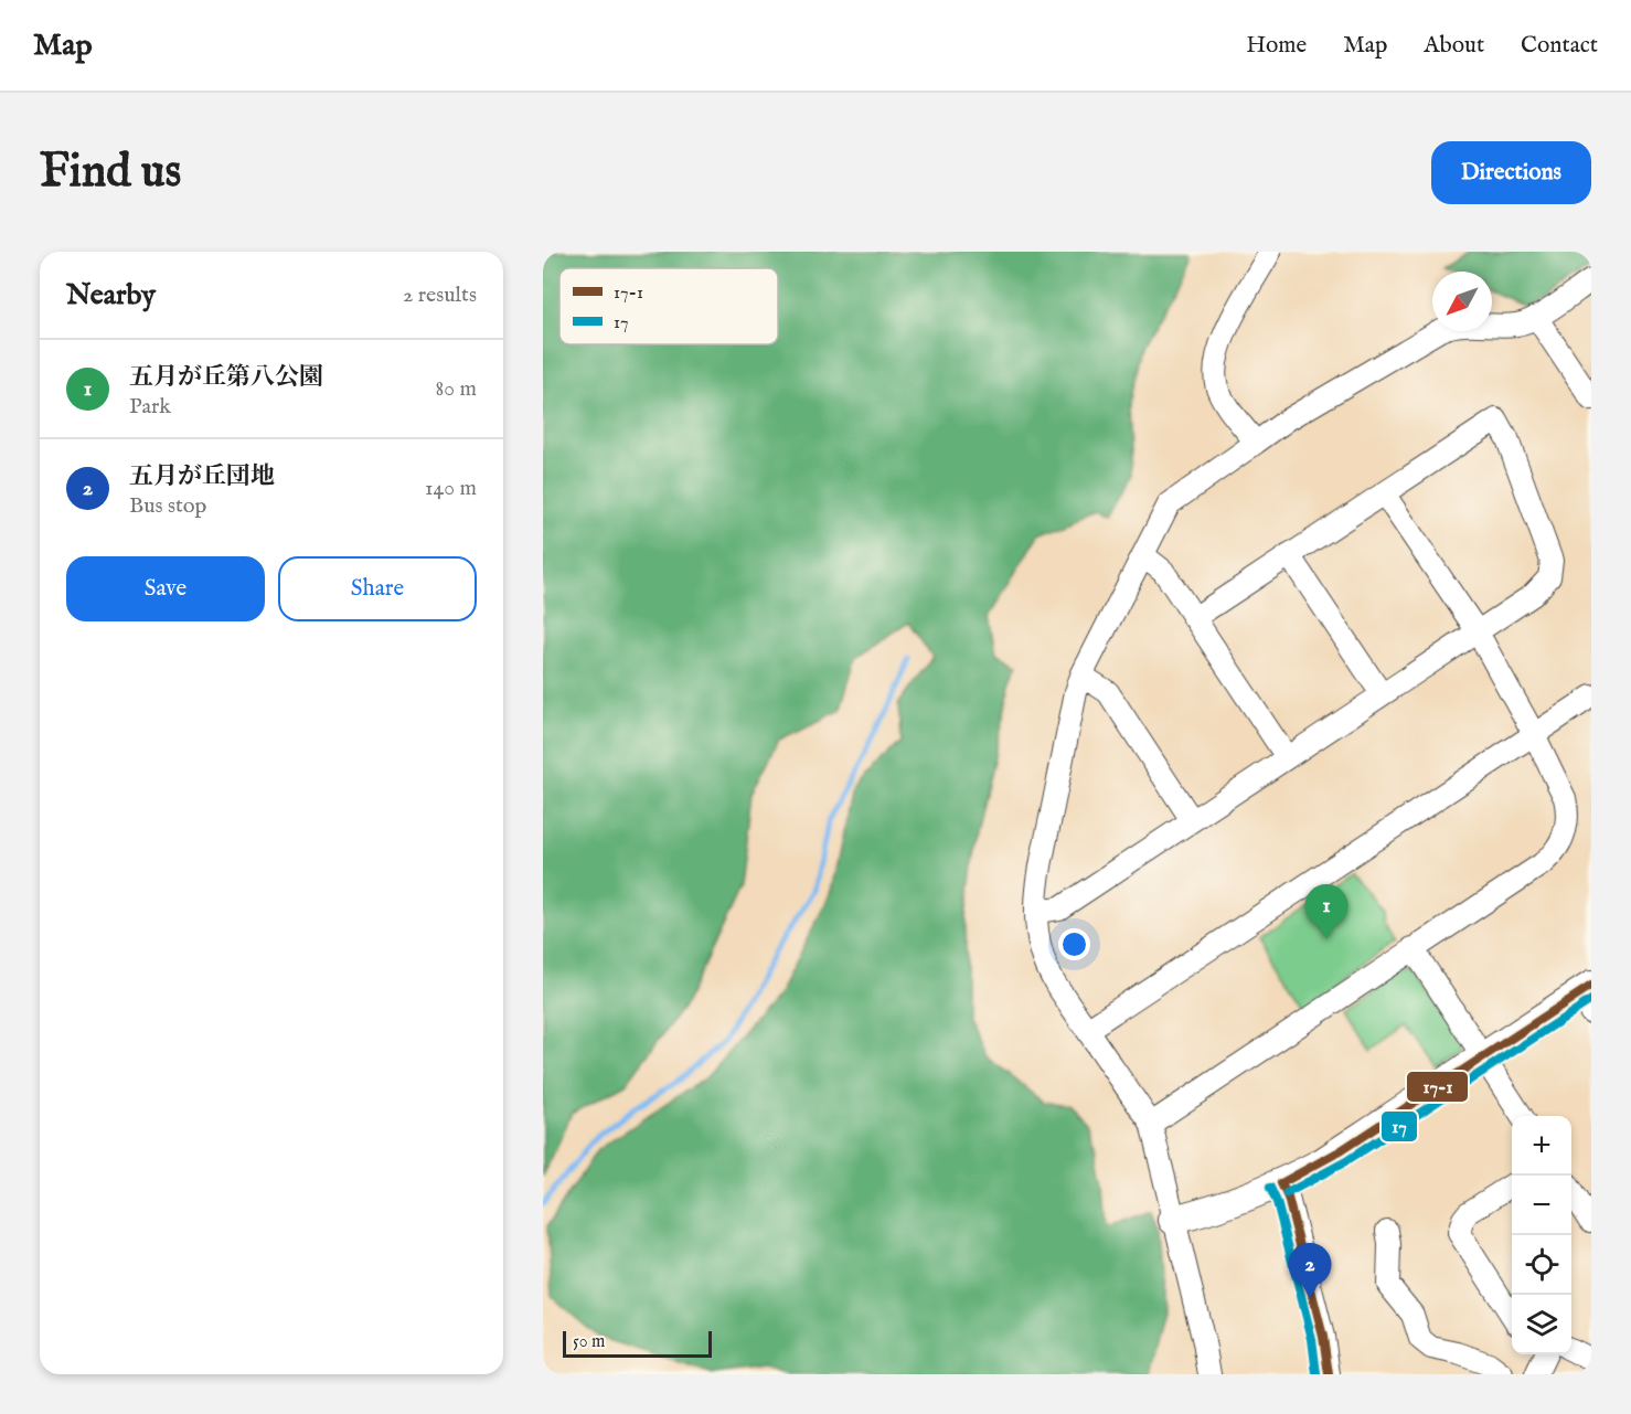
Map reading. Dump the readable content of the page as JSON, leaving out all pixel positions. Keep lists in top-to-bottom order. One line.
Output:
{"lines":["transit line 17-1","transit line 17"],"legend":["17-1","17"],"scale_bar":"50 m","north":"bottom left","page":{"header":"Map","nav":["Home","Map","About","Contact"],"buttons":["Directions",["Save","Share"]],"title":"Find us","heading":["Nearby","2 results"],"list":[{"mark":"1","name":"五月が丘第八公園","note":"Park","value":"80 m"},{"mark":"2","name":"五月が丘団地","note":"Bus stop","value":"140 m"}],"pins":["1","2"],"map_buttons":["+","−"],"scale":"50 m"}}
